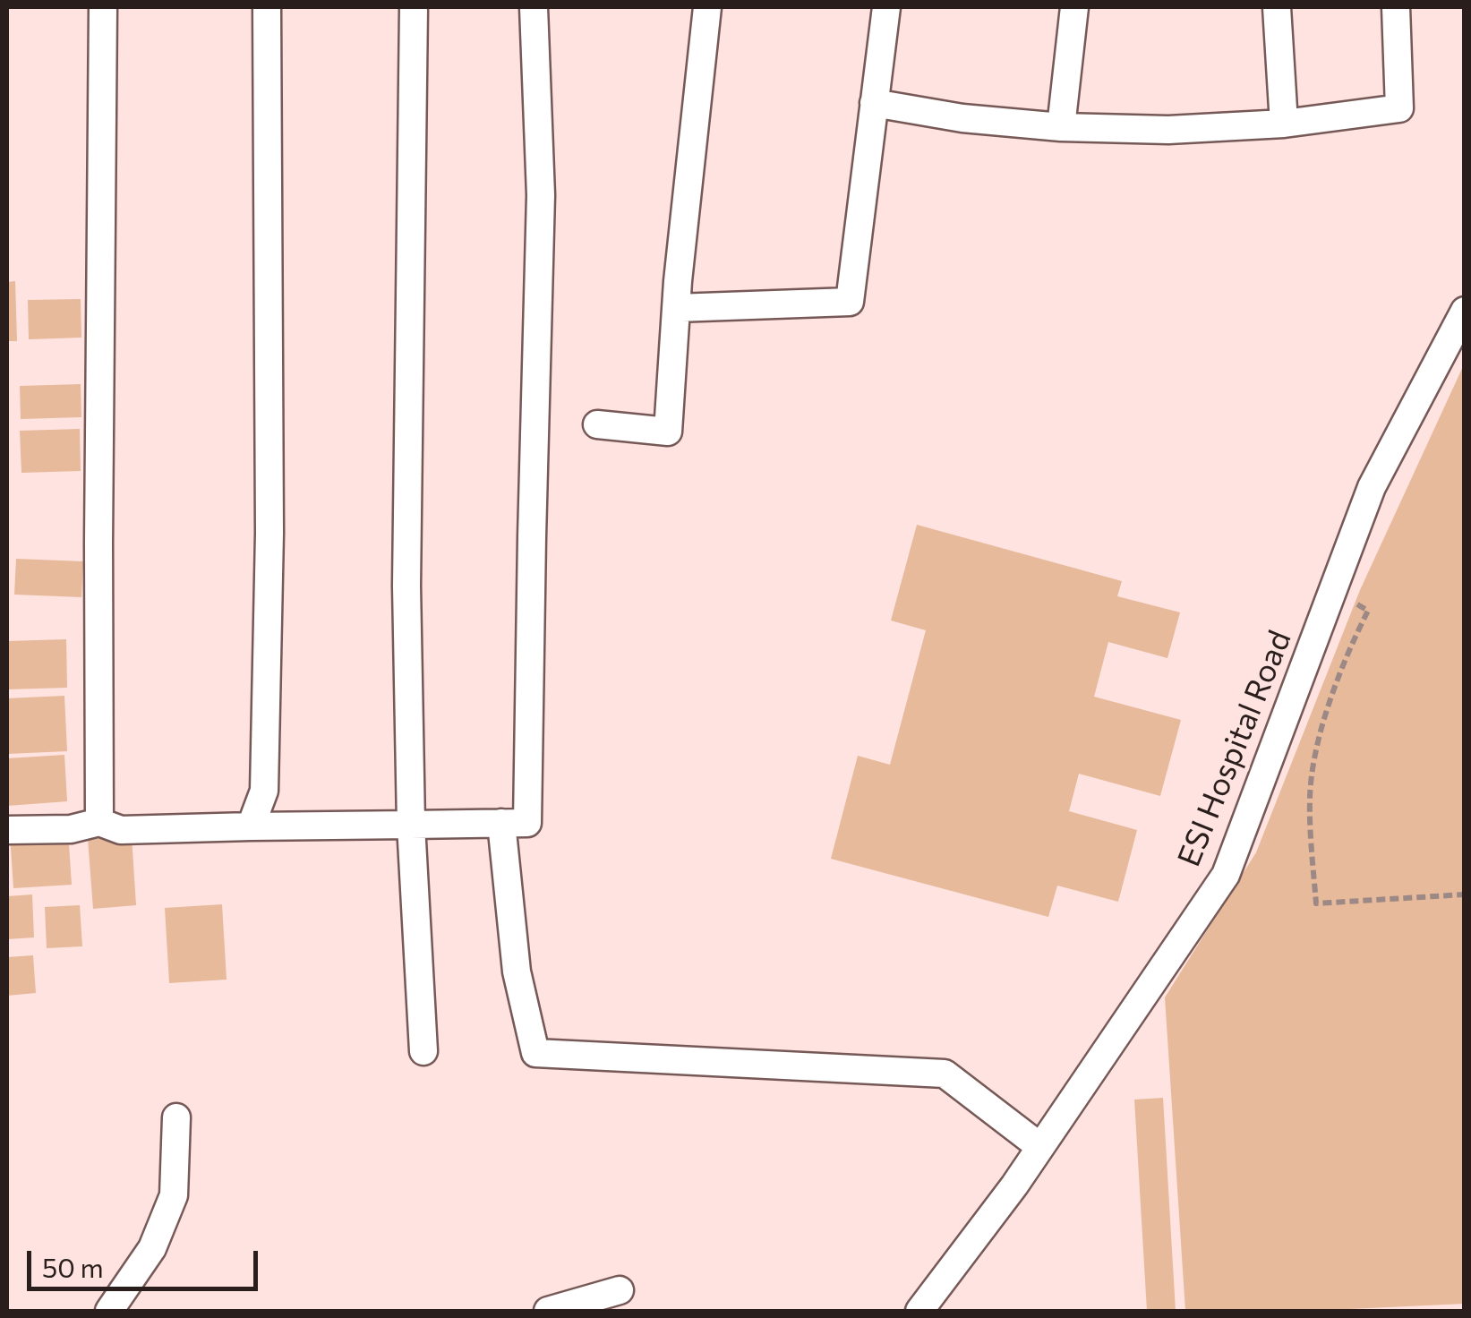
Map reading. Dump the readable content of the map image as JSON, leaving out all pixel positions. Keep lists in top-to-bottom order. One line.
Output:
{"streets":{"street":["ESI Hospital Road"]},"scale_bar":"50 m"}
